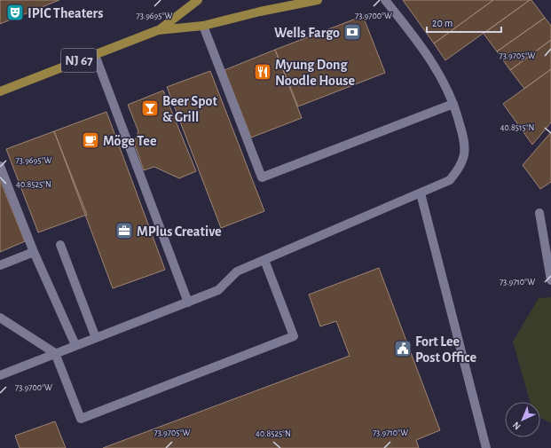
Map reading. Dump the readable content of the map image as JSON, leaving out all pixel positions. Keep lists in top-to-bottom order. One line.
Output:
{"streets":{"main road":["NJ 67"]},"places":{"theatre":["IPIC Theaters"],"bank":["Wells Fargo"],"restaurant":["Myung Dong Noodle House"],"bar":["Beer Spot & Grill"],"cafe":["Möge Tee"],"office":["MPlus Creative"],"public building":["Fort Lee Post Office"]},"scale_bar":"20 m","north":"bottom left","coordinates":["73.9695°W","73.9700°W","73.9705°W","40.8515°N","40.8525°N","73.9710°W"]}
